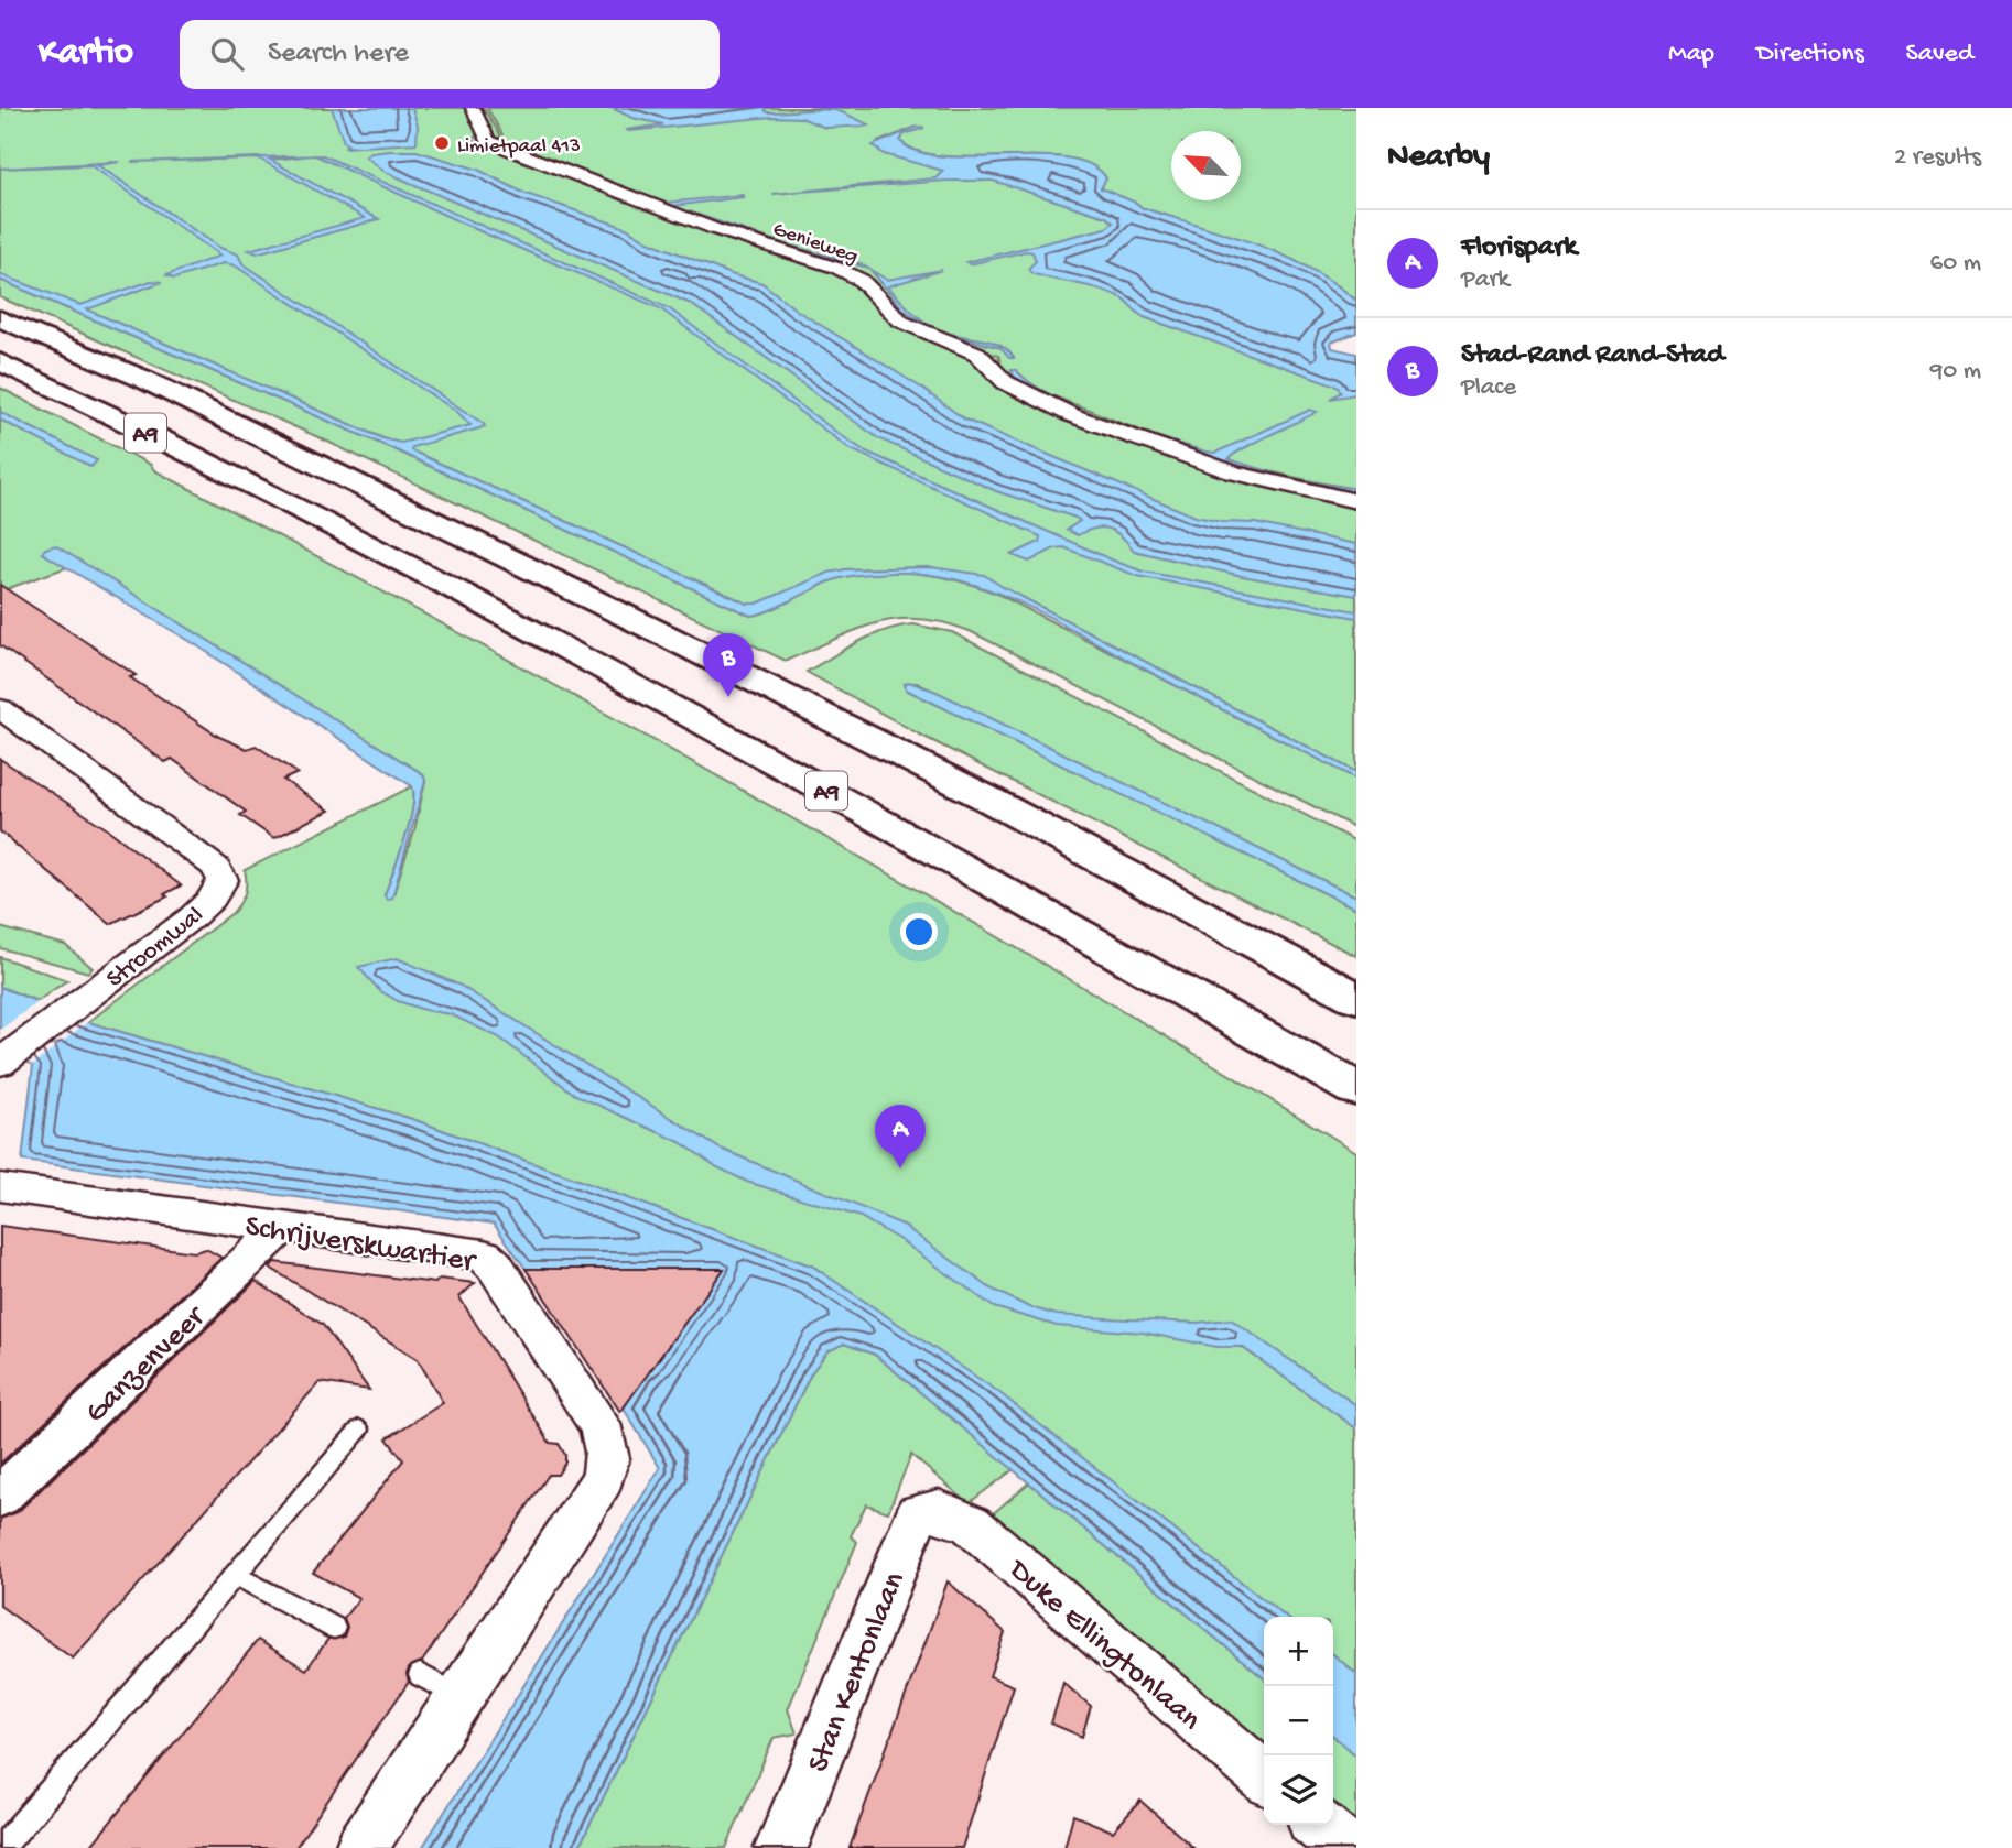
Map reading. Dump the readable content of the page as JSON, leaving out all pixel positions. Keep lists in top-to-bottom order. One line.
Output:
{"streets":{"highway":["A9"],"street":["Genieweg","Stroomwal","Schrijverskwartier","Ganzenveer","Duke Ellingtonlaan","Stan Kentonlaan"]},"crossings":[["Schrijverskwartier","Ganzenveer"],["Duke Ellingtonlaan","Stan Kentonlaan"]],"places":["Limietpaal 413"],"north":"top left","page":{"header":"Kartio","search":"Search here","nav":["Map","Directions","Saved"],"heading":["Nearby","2 results"],"list":[{"mark":"A","name":"Florispark","note":"Park","value":"60 m"},{"mark":"B","name":"Stad-Rand Rand-Stad","note":"Place","value":"90 m"}],"pins":["B","A"],"map_buttons":["+","−"]}}
